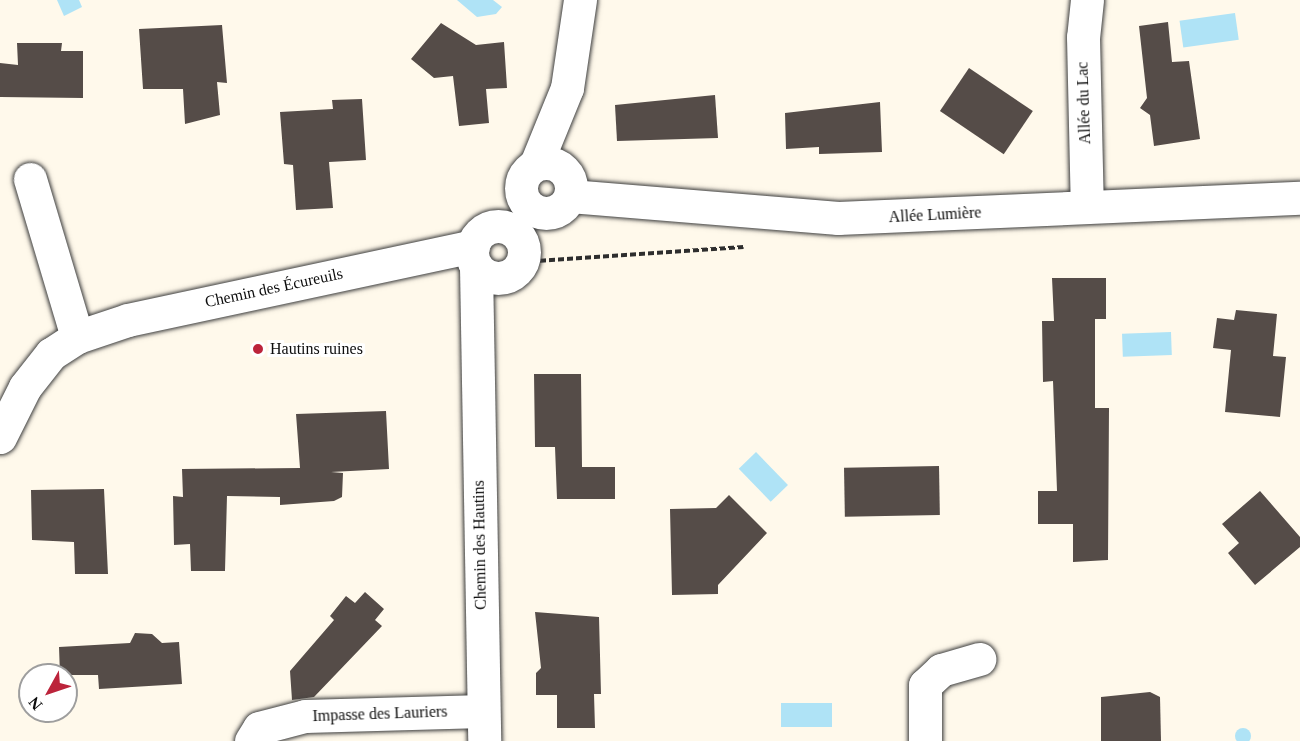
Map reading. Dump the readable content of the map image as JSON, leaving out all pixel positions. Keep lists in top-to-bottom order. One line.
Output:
{"streets":{"street":["Allée du Lac","Allée Lumière","Chemin des Écureuils","Chemin des Hautins","Impasse des Lauriers"]},"crossings":[["Allée du Lac","Allée Lumière"],["Allée Lumière","Chemin des Hautins"],["Chemin des Écureuils","Chemin des Hautins"],["Chemin des Hautins","Impasse des Lauriers"]],"places":["Hautins ruines"],"north":"bottom left"}
